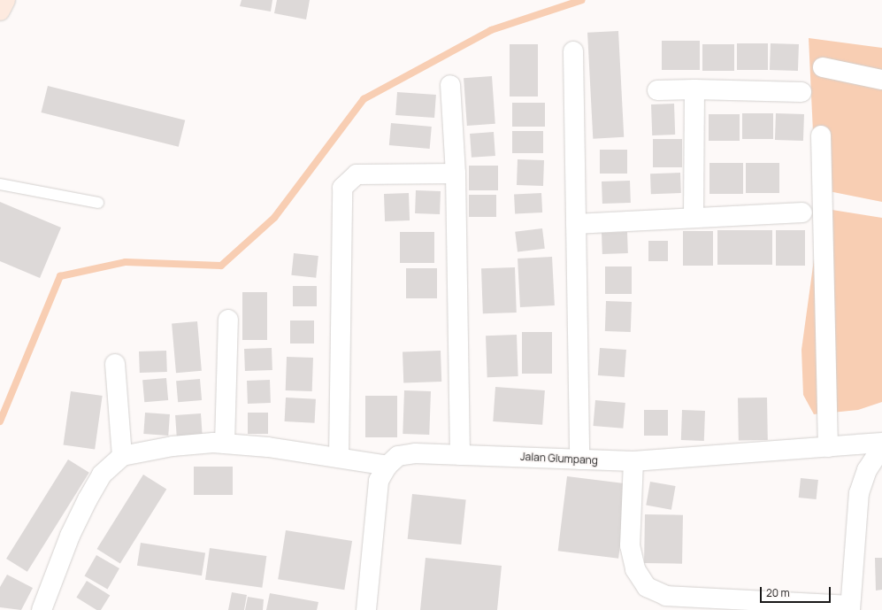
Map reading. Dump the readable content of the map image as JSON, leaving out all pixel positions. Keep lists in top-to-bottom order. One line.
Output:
{"streets":{"street":["Jalan Glumpang"]},"scale_bar":"20 m"}
